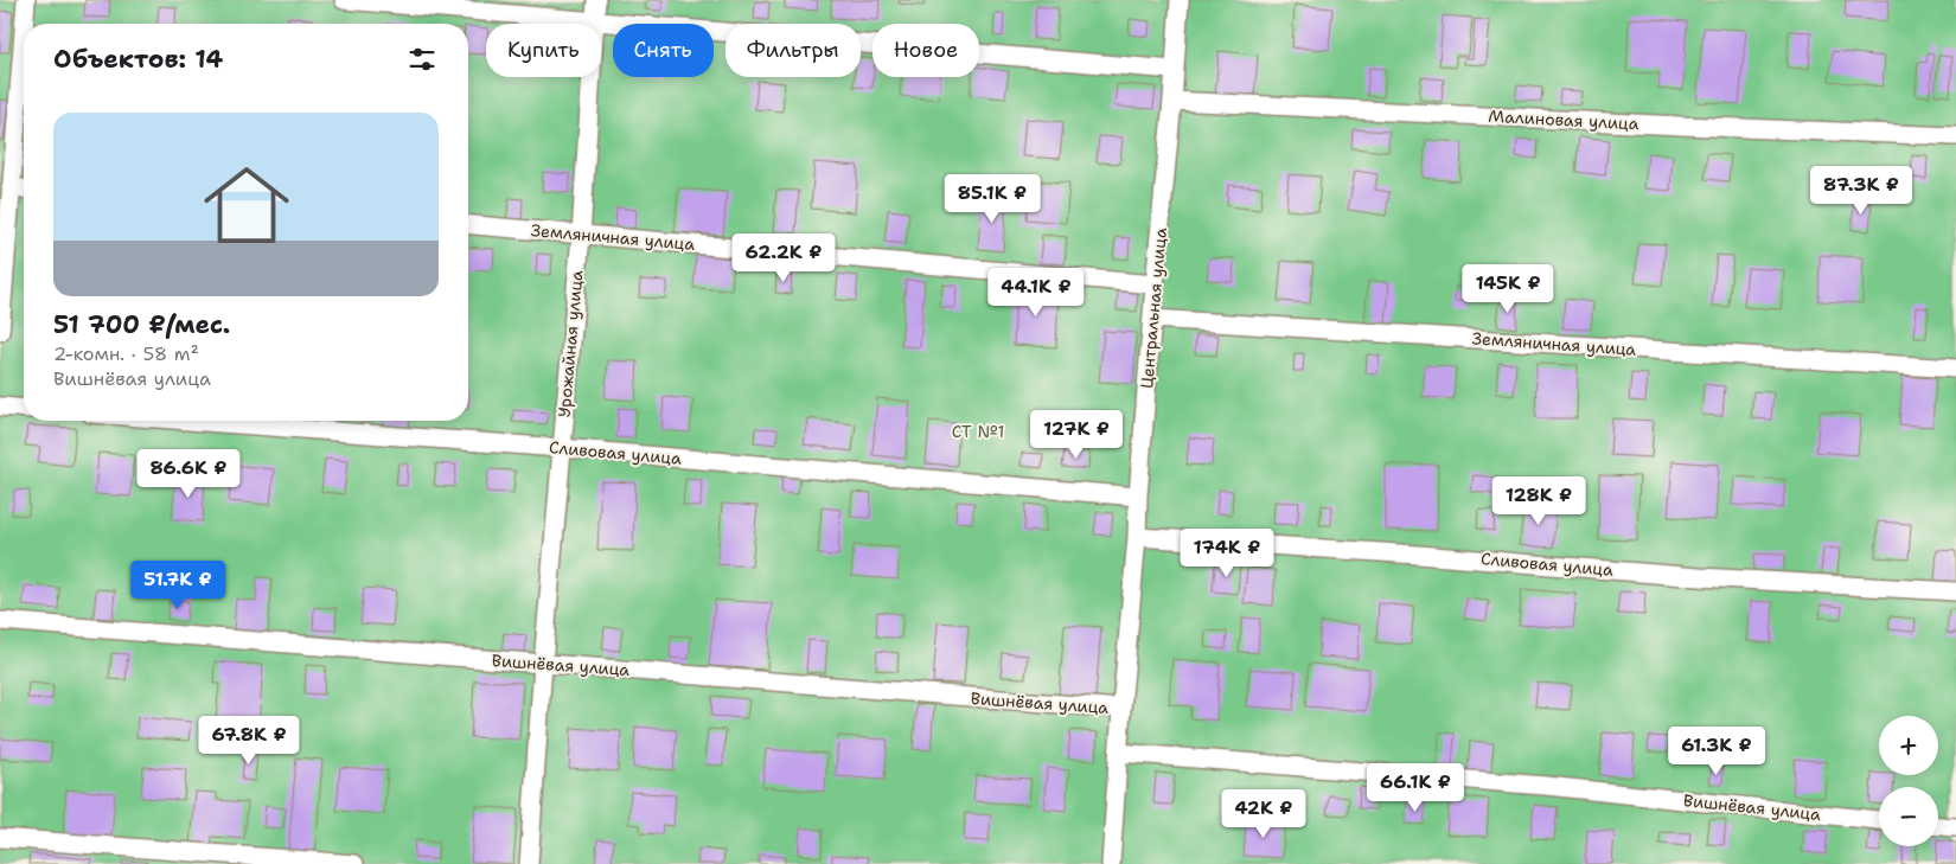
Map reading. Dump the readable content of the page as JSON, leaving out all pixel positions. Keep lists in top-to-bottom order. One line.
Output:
{"streets":{"street":["Малиновая улица","Земляничная улица","Центральная улица","Урожайная улица","Сливовая улица","Вишнёвая улица"]},"crossings":[["Малиновая улица","Центральная улица"],["Земляничная улица","Центральная улица"],["Земляничная улица","Урожайная улица"],["Центральная улица","Сливовая улица"],["Центральная улица","Вишнёвая улица"],["Урожайная улица","Сливовая улица"],["Урожайная улица","Вишнёвая улица"]],"parks":["СТ №1"],"page":{"chip":["Купить","Снять","Фильтры","Новое"],"heading":"Объектов: 14","list":[{"name":"51 700 ₽/мес.","note":"2-комн. · 58 m² · Вишнёвая улица"}],"price":["87.3K ₽","85.1K ₽","62.2K ₽","145K ₽","44.1K ₽","127K ₽","86.6K ₽","128K ₽","174K ₽","51.7K ₽","67.8K ₽","61.3K ₽","66.1K ₽","42K ₽"],"map_buttons":["+","−"]}}
